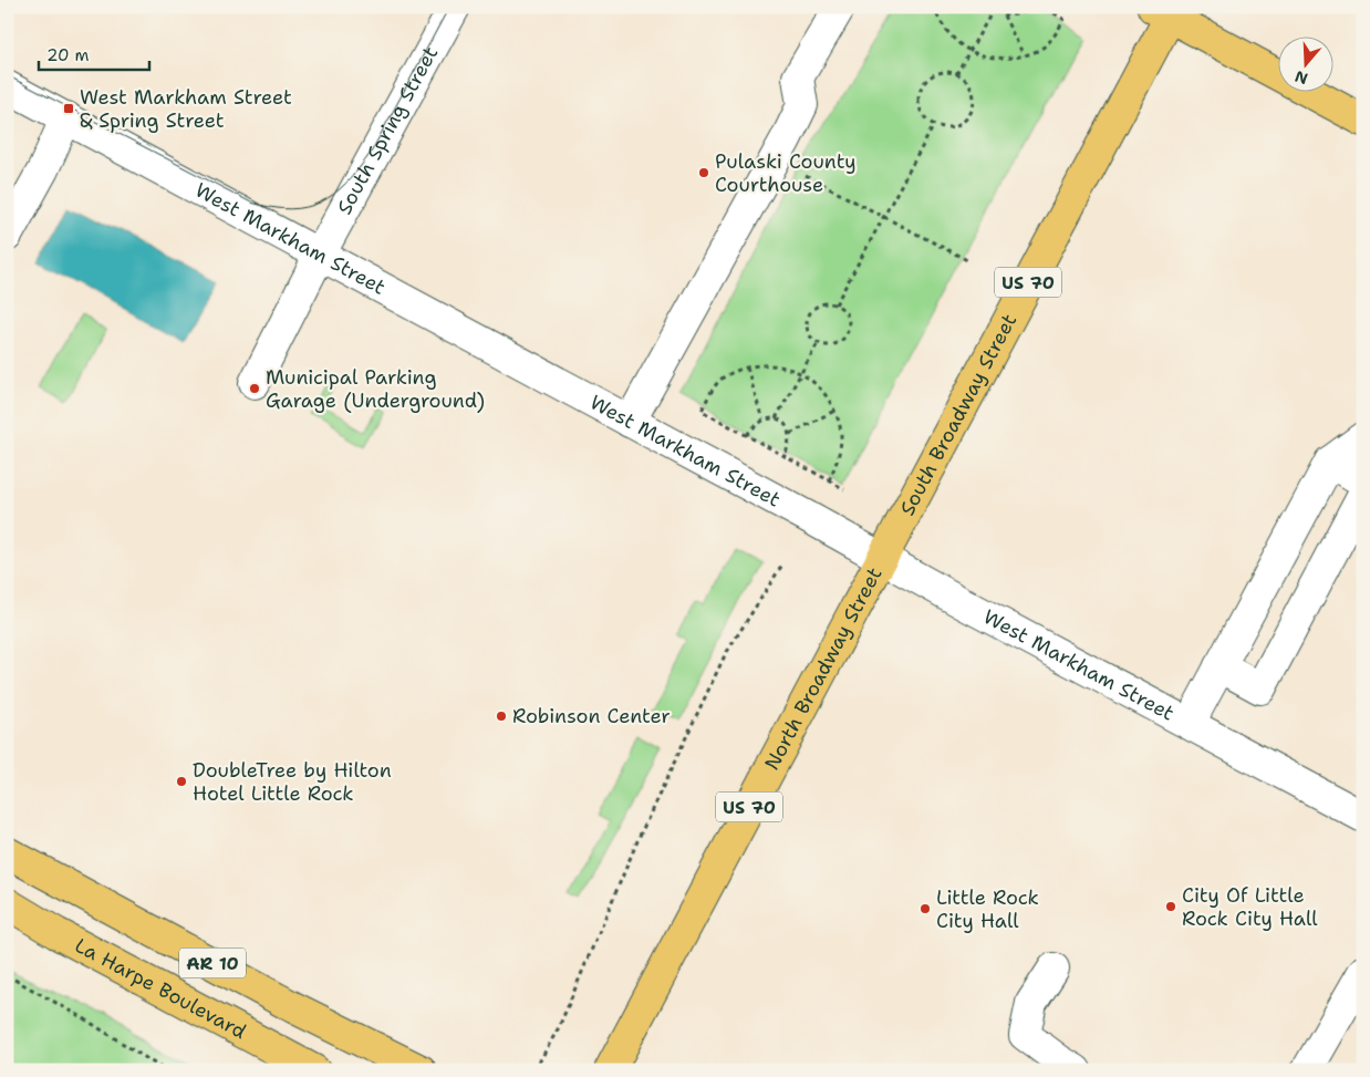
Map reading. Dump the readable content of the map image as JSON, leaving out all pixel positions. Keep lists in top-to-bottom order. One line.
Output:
{"streets":{"main road":["US 70","South Broadway Street","North Broadway Street","AR 10","La Harpe Boulevard"],"street":["South Spring Street","West Markham Street"]},"crossings":[["South Spring Street","West Markham Street"],["West Markham Street","South Broadway Street"],["West Markham Street","North Broadway Street"],["South Broadway Street","North Broadway Street"]],"places":{"transit":["West Markham Street & Spring Street"],"other":["Pulaski County Courthouse","Municipal Parking Garage (Underground)","Robinson Center","DoubleTree by Hilton Hotel Little Rock","City Of Little Rock City Hall","Little Rock City Hall"]},"scale_bar":"20 m","north":"bottom"}
